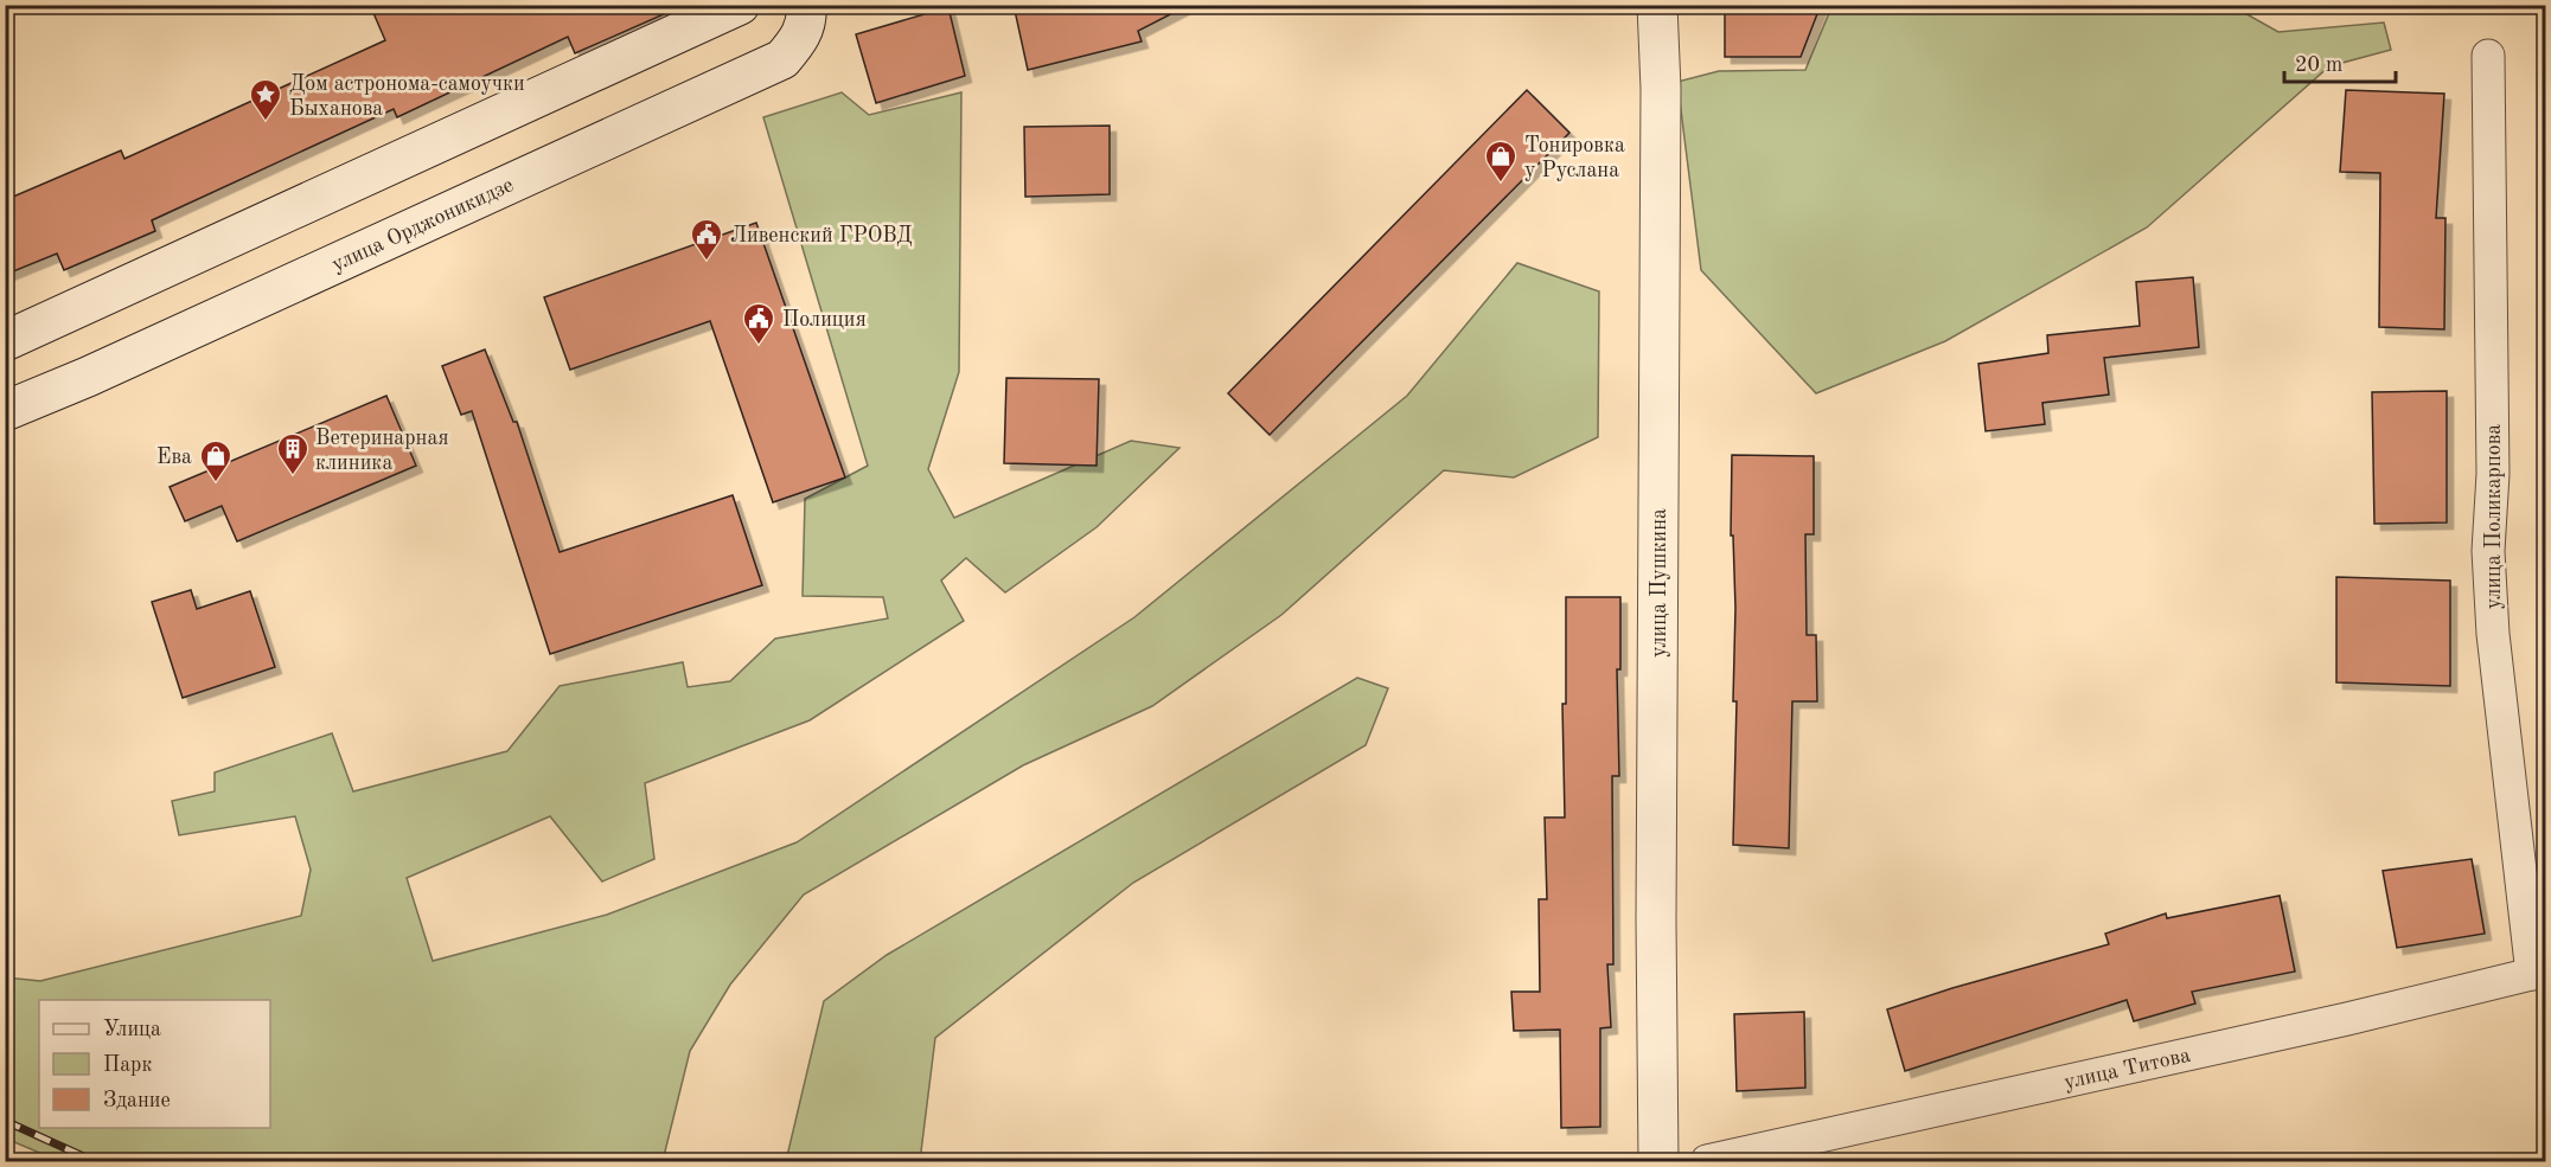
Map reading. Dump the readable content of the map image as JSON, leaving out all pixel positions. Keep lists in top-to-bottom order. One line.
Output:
{"streets":{"main road":["улица Орджоникидзе","улица Пушкина"],"street":["улица Поликарпова","улица Титова"]},"crossings":[["улица Поликарпова","улица Титова"]],"places":{"place":["Дом астронома-самоучки Быханова"],"shop":["Тонировка у Руслана","Ева"],"public building":["Ливенский ГРОВД","Полиция"],"building":["Ветеринарная клиника"]},"legend":["Улица","Парк","Здание"],"scale_bar":"20 m"}
